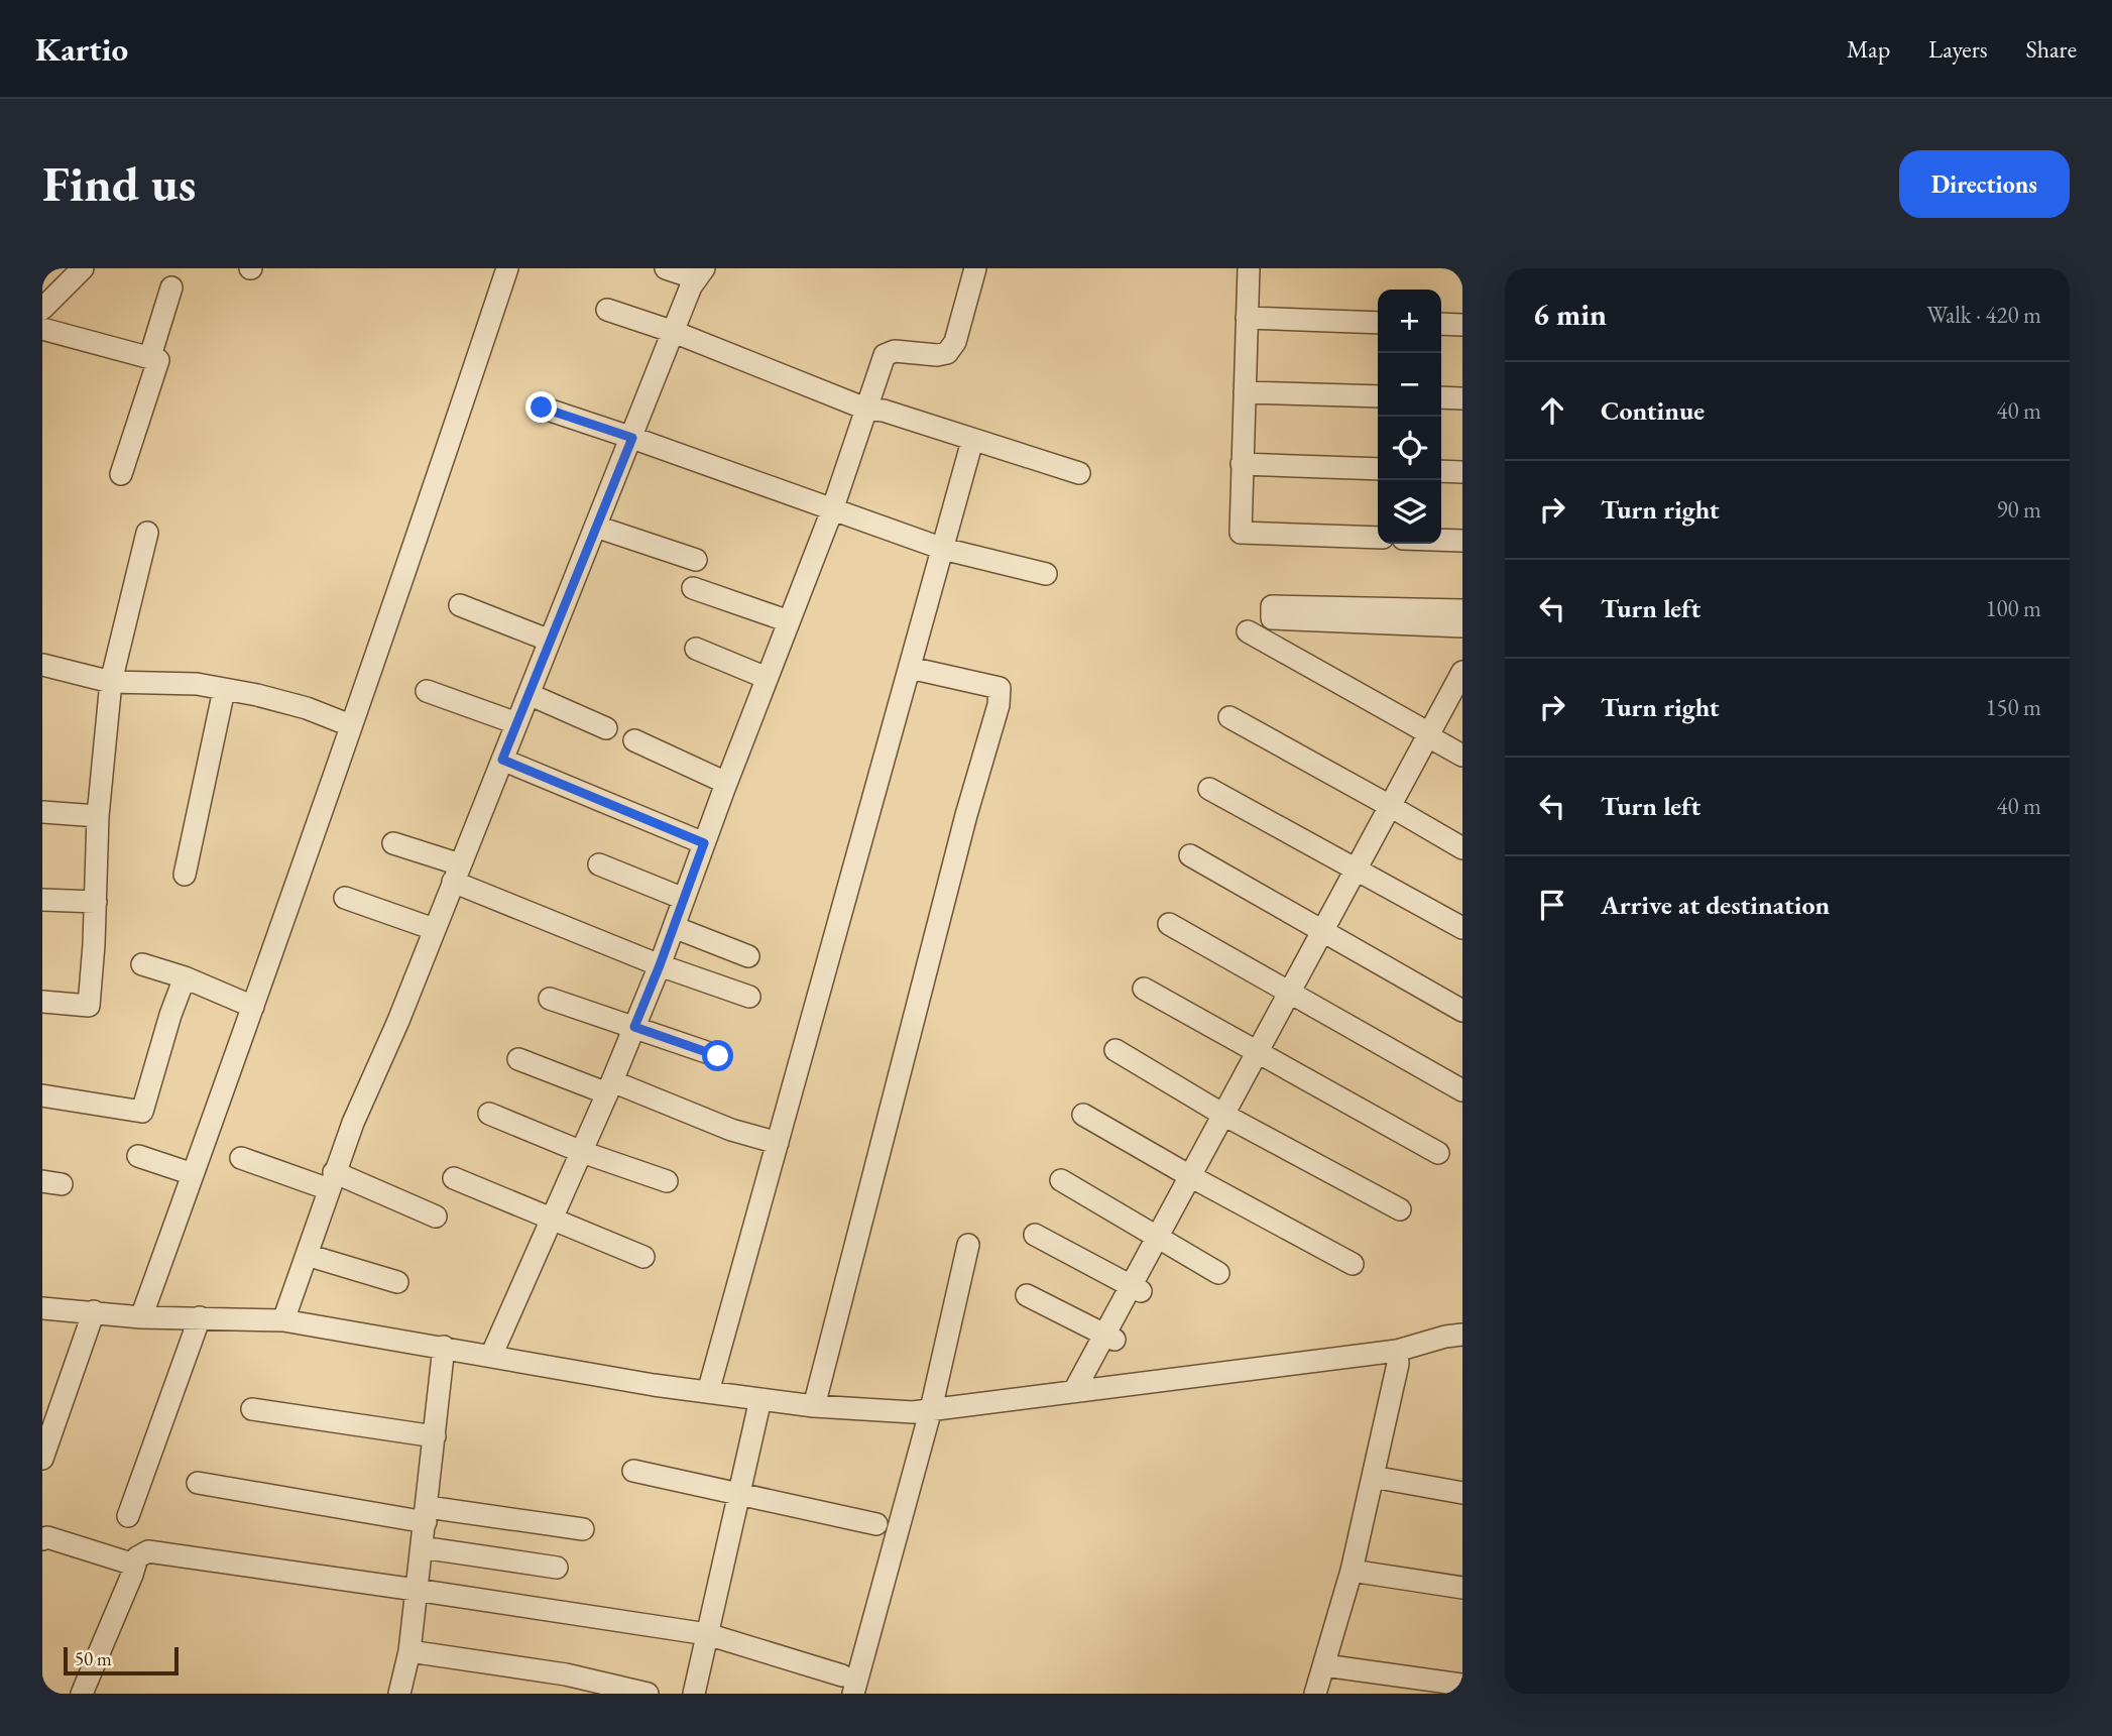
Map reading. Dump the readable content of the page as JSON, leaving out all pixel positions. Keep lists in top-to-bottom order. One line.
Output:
{"scale_bar":"50 m","page":{"header":"Kartio","nav":["Map","Layers","Share"],"buttons":"Directions","title":"Find us","heading":["6 min","Walk · 420 m"],"map_buttons":["+","−"],"list":[["Continue","40 m"],["Turn right","90 m"],["Turn left","100 m"],["Turn right","150 m"],["Turn left","40 m"],"Arrive at destination"],"scale":"50 m"}}
